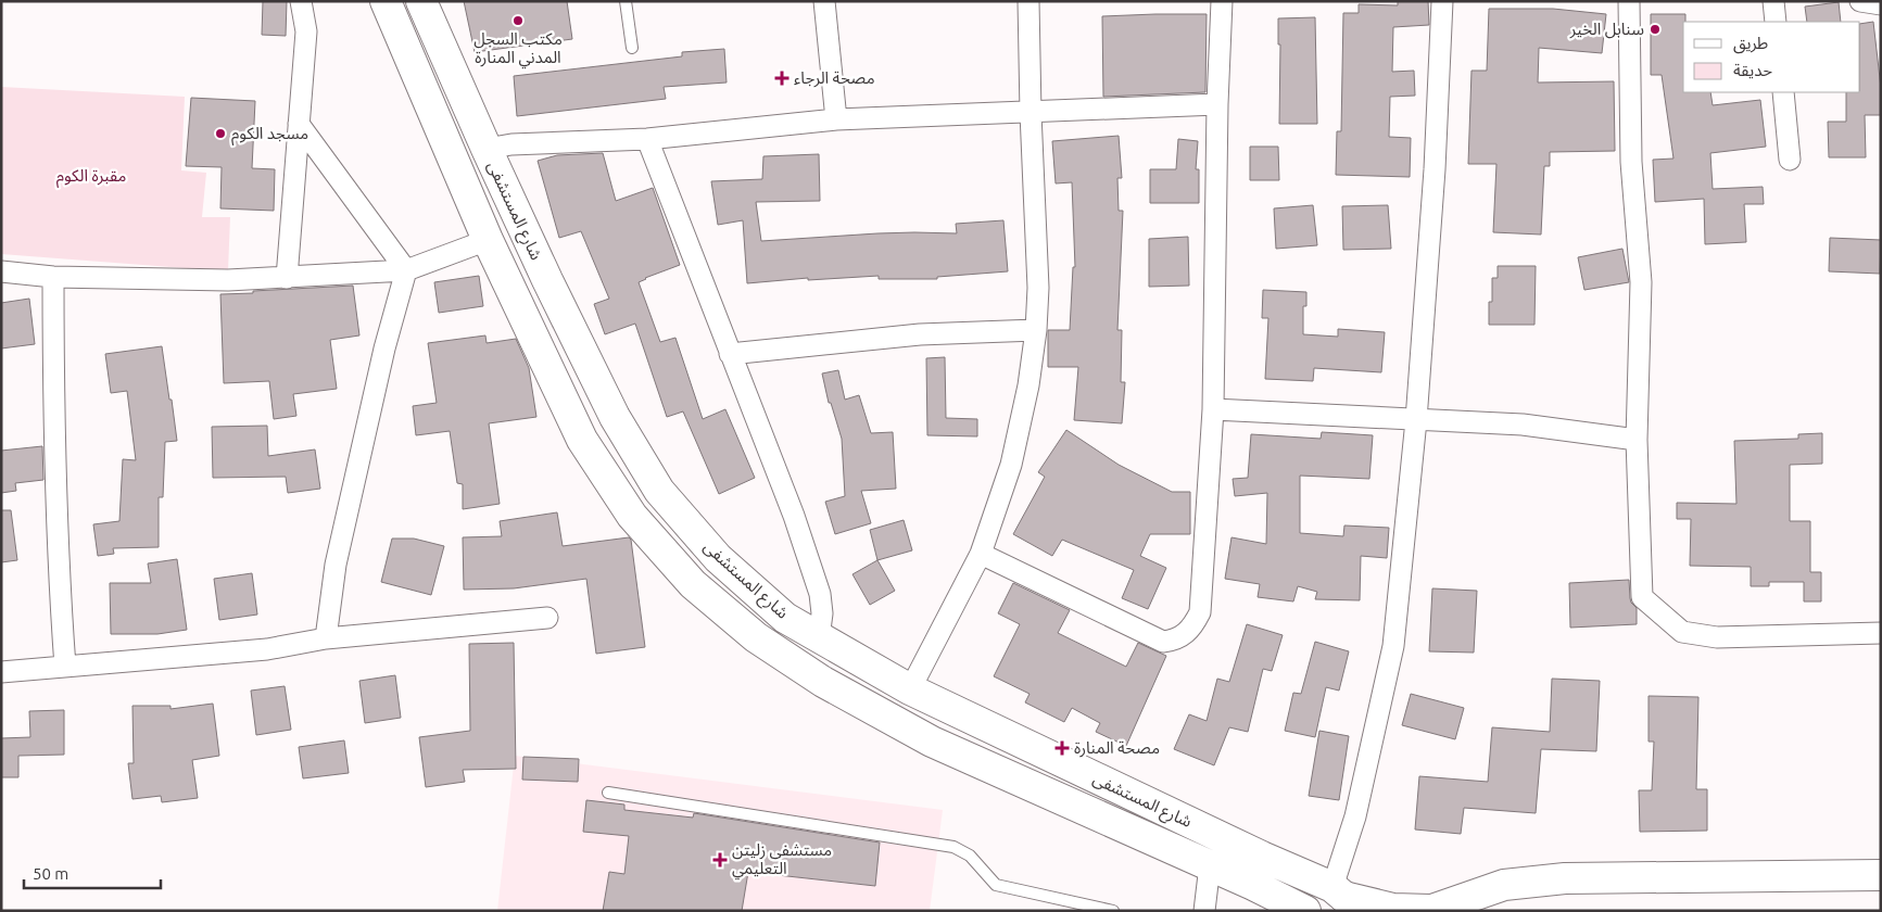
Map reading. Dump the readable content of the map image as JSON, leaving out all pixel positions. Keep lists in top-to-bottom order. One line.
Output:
{"streets":{"main road":["شارع المستشفى"]},"parks":["مقبرة الكوم"],"places":{"other":["مكتب السجل المدني المنارة","سنابل الخير","مسجد الكوم"],"health":["مصحة الرجاء","مصحة المنارة","مستشفى زليتن التعليمي"]},"legend":["طريق","حديقة"],"scale_bar":"50 m"}
